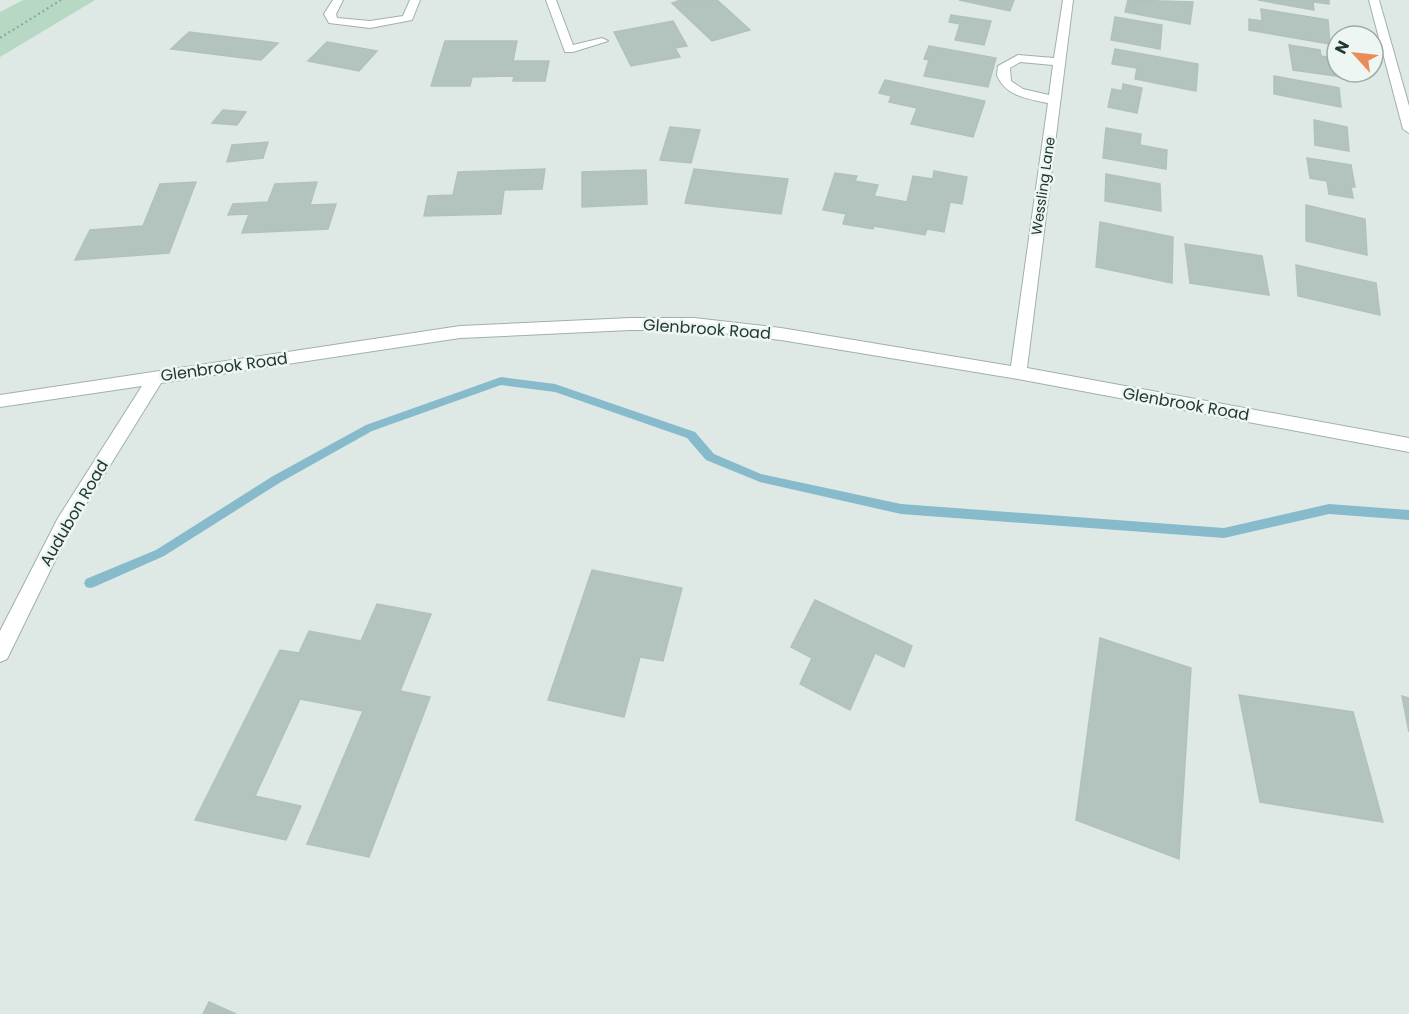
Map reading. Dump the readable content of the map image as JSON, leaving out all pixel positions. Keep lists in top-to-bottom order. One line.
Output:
{"streets":{"street":["Wessling Lane","Glenbrook Road","Audubon Road"]},"crossings":[["Wessling Lane","Glenbrook Road"],["Glenbrook Road","Audubon Road"]],"north":"top left"}
